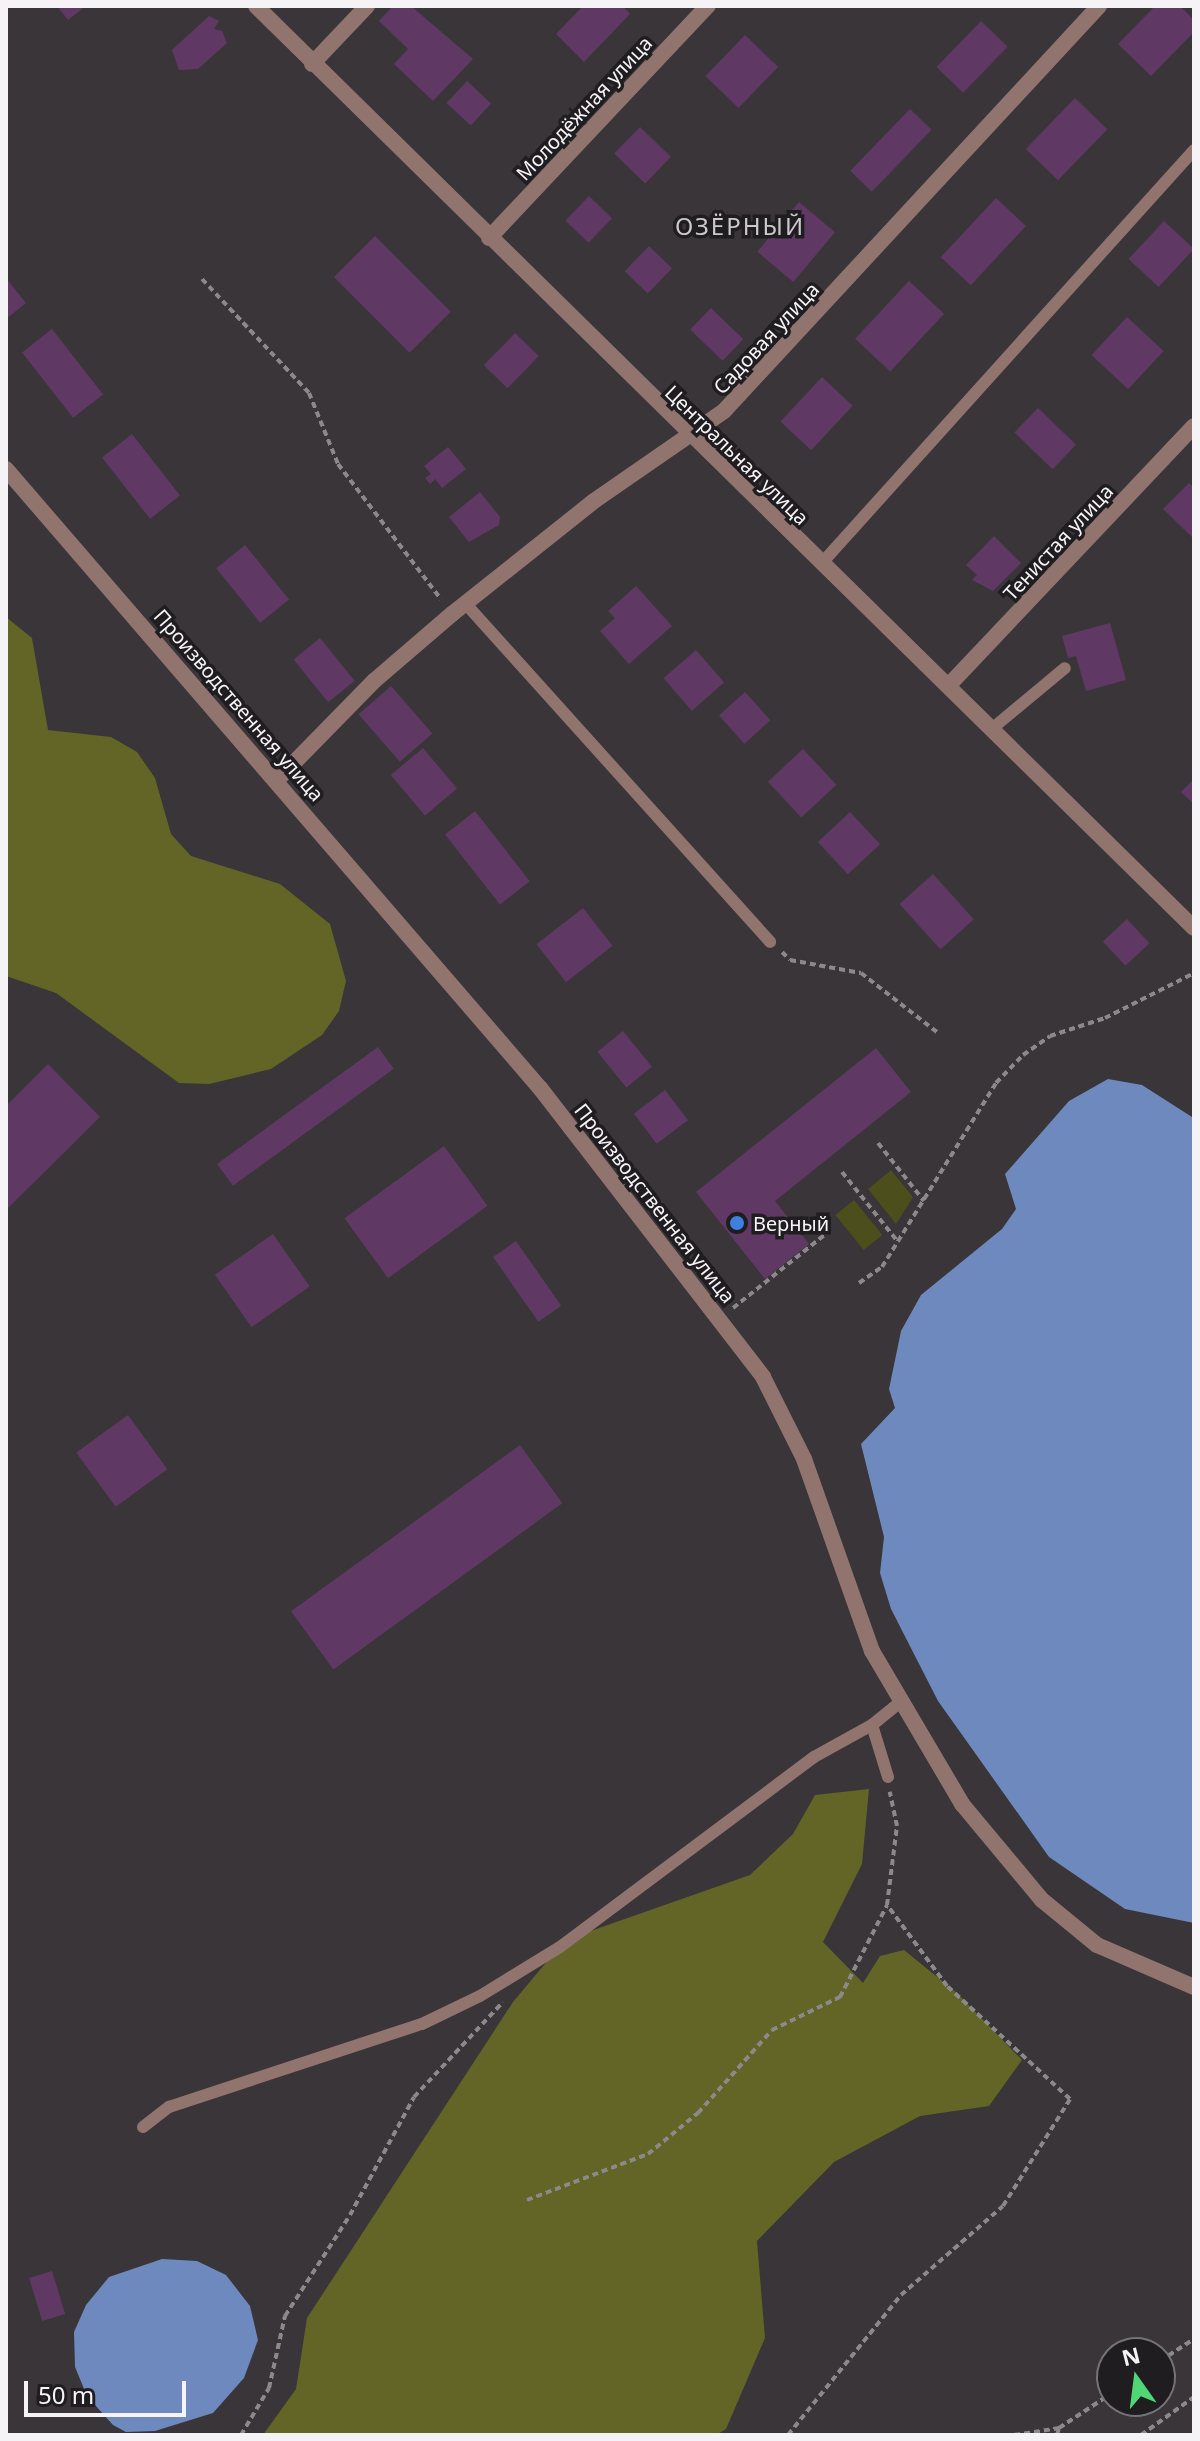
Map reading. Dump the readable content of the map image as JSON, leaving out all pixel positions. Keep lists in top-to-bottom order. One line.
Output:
{"streets":{"street":["Молодёжная улица","Садовая улица","Центральная улица","Тенистая улица","Производственная улица"]},"crossings":[["Молодёжная улица","Центральная улица"],["Садовая улица","Центральная улица"],["Садовая улица","Производственная улица"],["Центральная улица","Тенистая улица"]],"districts":["ОЗЁРНЫЙ"],"places":["Верный"],"scale_bar":"50 m","north":"top"}
